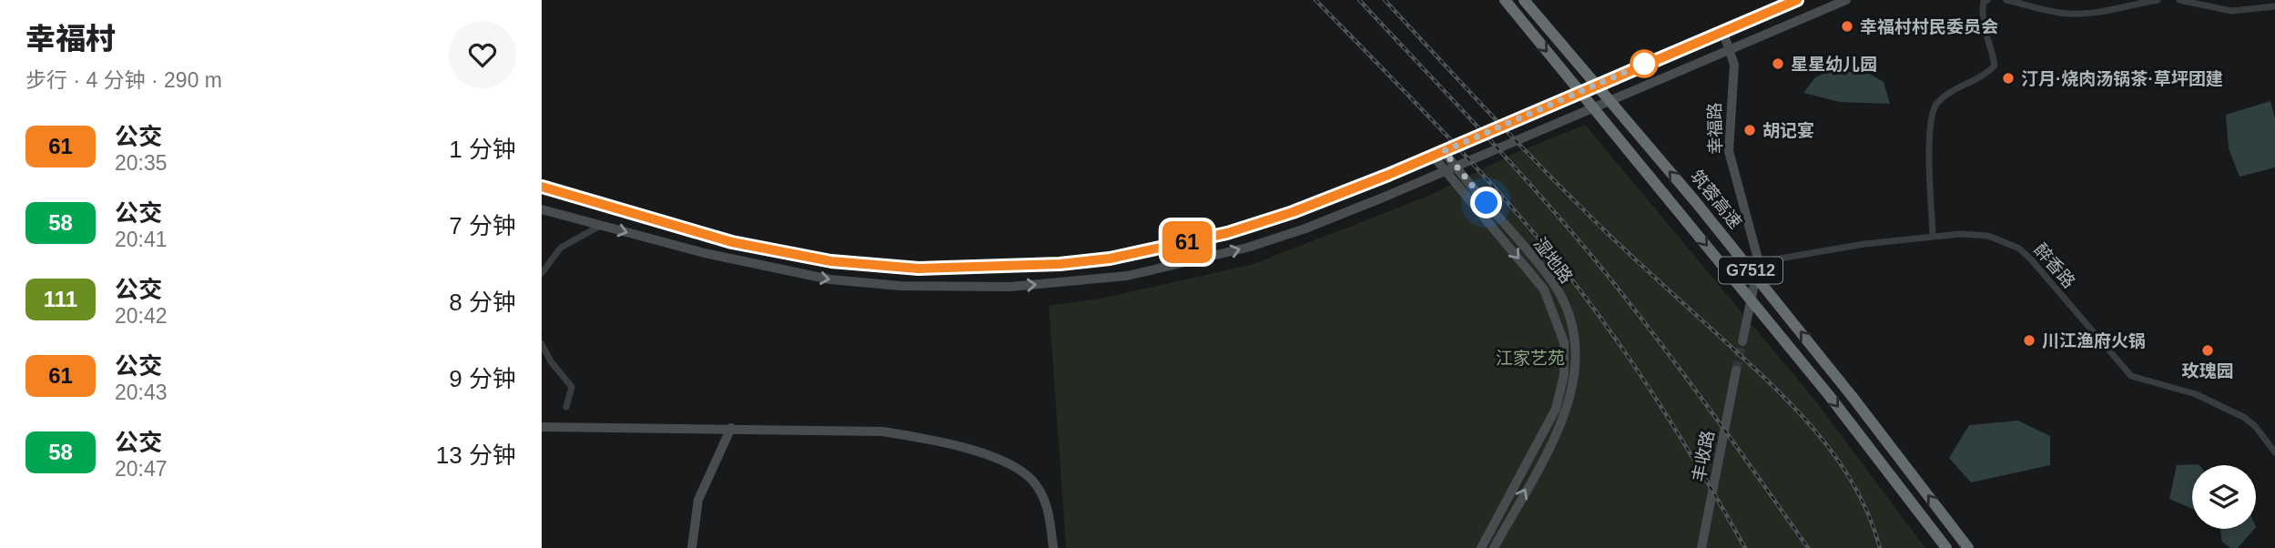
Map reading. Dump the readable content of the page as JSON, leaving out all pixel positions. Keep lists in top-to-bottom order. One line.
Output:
{"streets":{"highway":["筑蓉高速","G7512"],"main road":["幸福路","湿地路","丰收路"],"street":["醉香路"]},"crossings":[["幸福路","醉香路"]],"parks":["江家艺苑"],"places":["幸福村村民委员会","星星幼儿园","汀月·烧肉汤锅茶·草坪团建","胡记宴","川江渔府火锅","玫瑰园"],"lines":["bus line 61"],"page":{"heading":["幸福村","步行 · 4 分钟 · 290 m"],"on_map":"61","list":[{"mark":"61","name":"公交","note":"20:35","value":"1 分钟"},{"mark":"58","name":"公交","note":"20:41","value":"7 分钟"},{"mark":"111","name":"公交","note":"20:42","value":"8 分钟"},{"mark":"61","name":"公交","note":"20:43","value":"9 分钟"},{"mark":"58","name":"公交","note":"20:47","value":"13 分钟"}]}}
